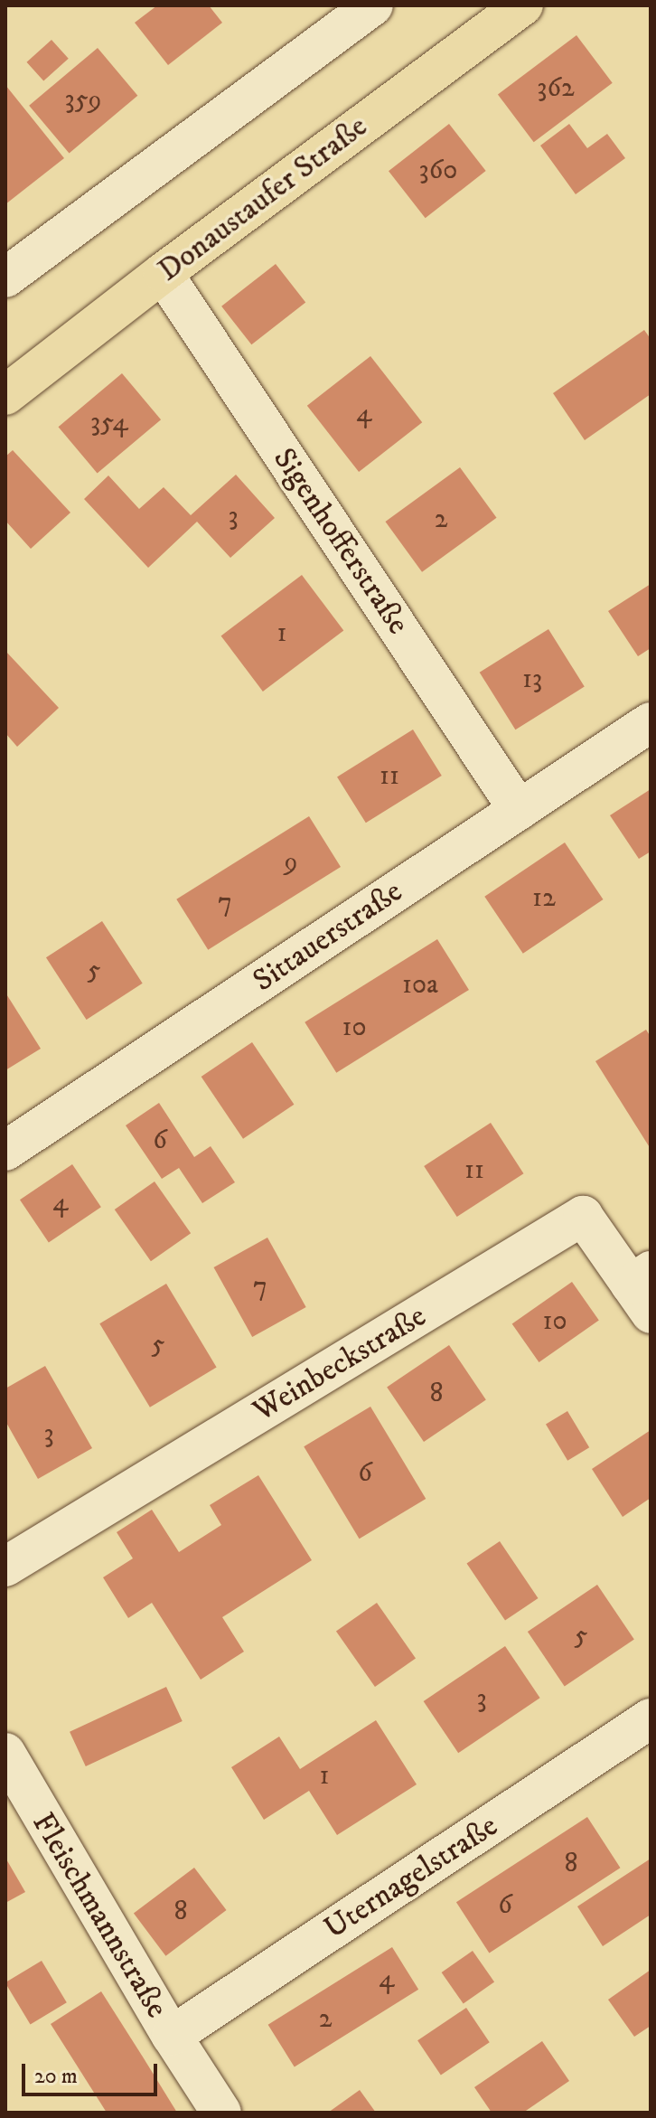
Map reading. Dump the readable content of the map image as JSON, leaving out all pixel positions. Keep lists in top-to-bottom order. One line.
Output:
{"streets":{"main road":["Donaustaufer Straße"],"street":["Sigenhofferstraße","Sittauerstraße","Weinbeckstraße","Uternagelstraße","Fleischmannstraße"]},"crossings":[["Donaustaufer Straße","Sigenhofferstraße"],["Sigenhofferstraße","Sittauerstraße"],["Uternagelstraße","Fleischmannstraße"]],"house_numbers":["362","359","360","4","354","3","2","1","13","11","9","12","7","5","10a","10","6","11","4","7","10","5","8","3","6","5","3","1","8","6","8","4","2"],"scale_bar":"20 m"}
